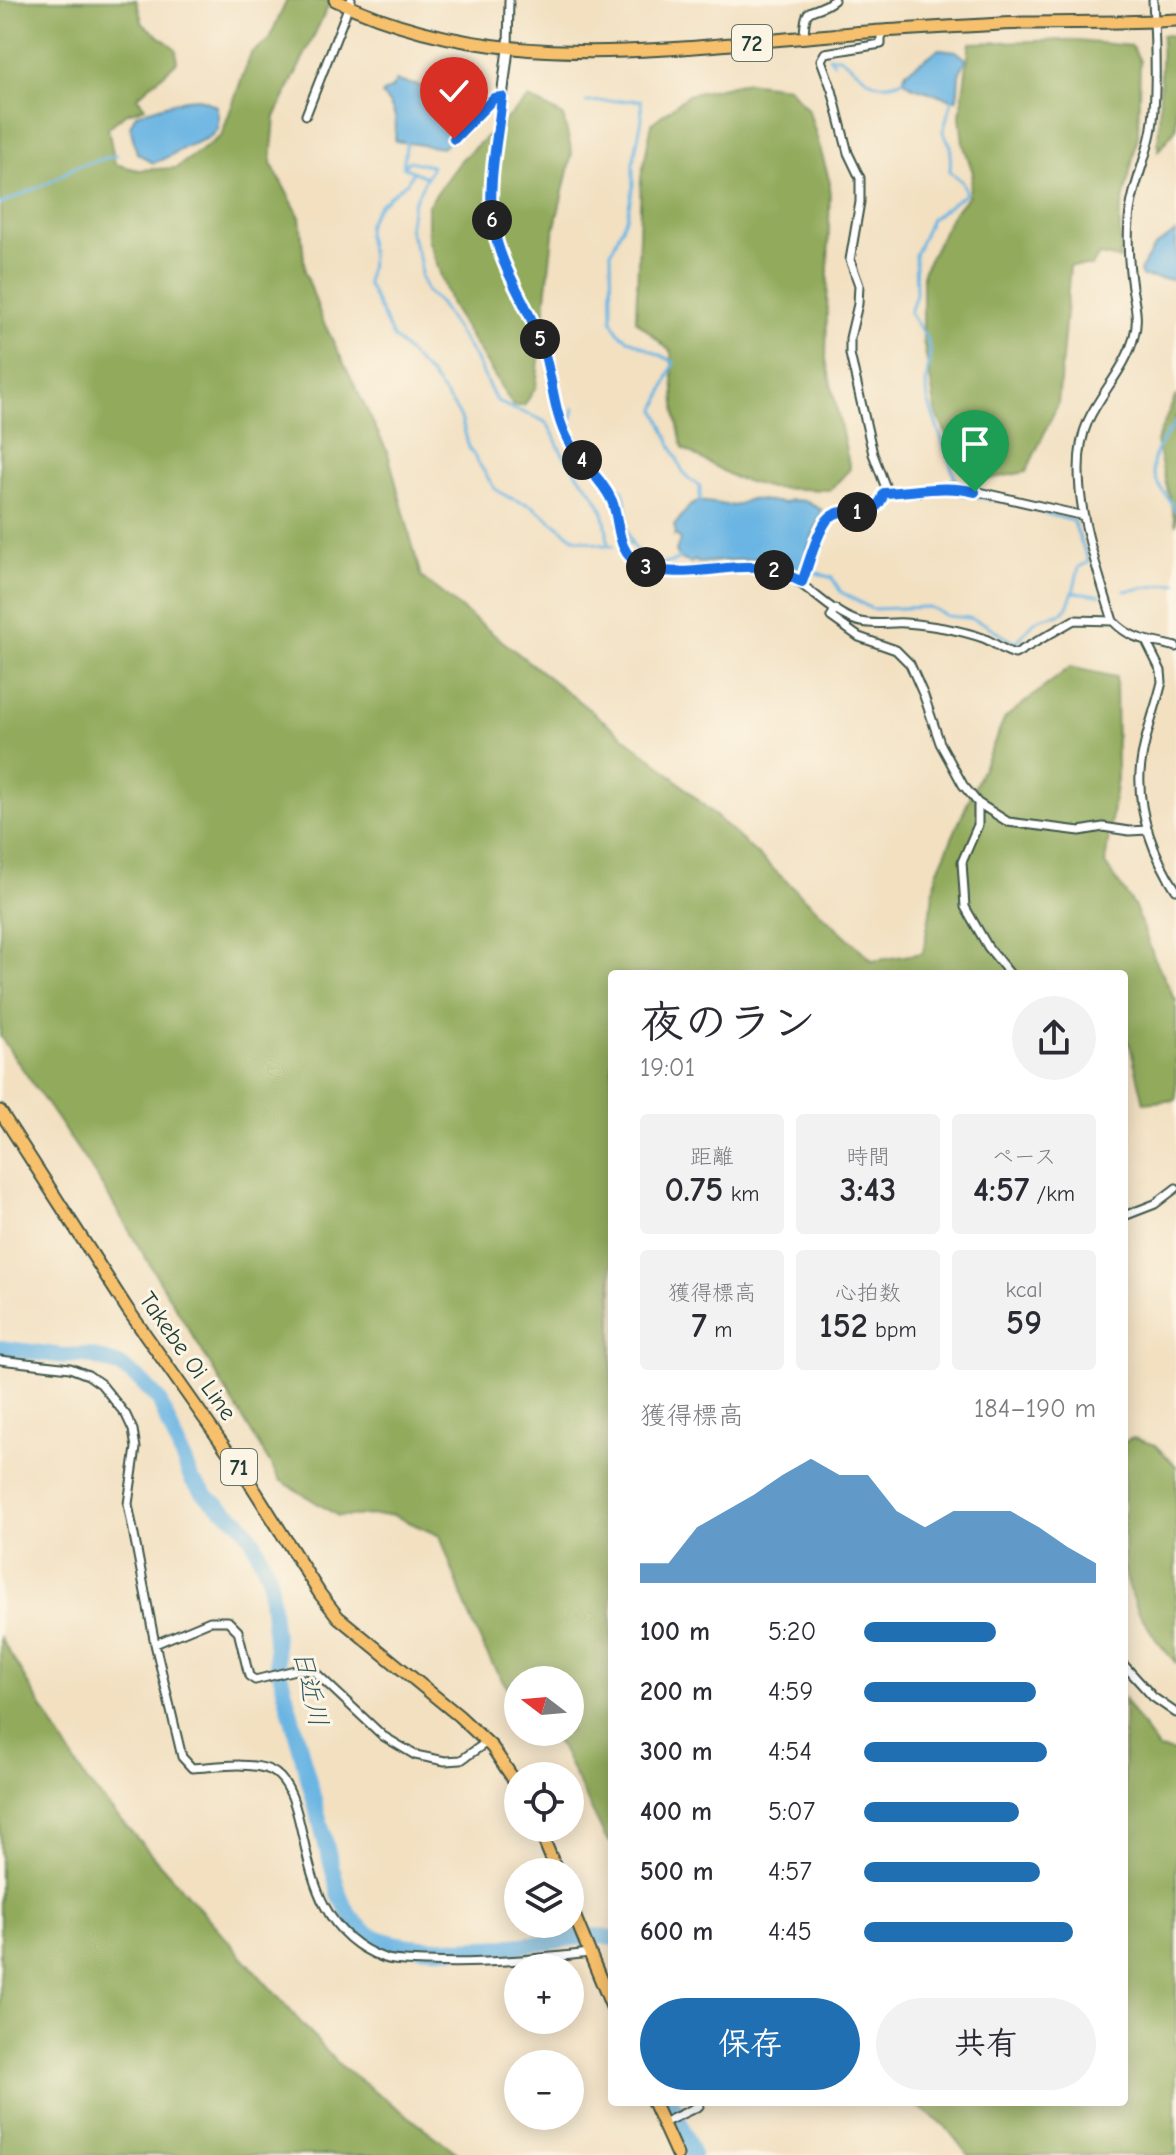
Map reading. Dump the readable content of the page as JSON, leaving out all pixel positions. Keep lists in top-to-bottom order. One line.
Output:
{"streets":{"main road":["72","Takebe Oi Line","71"]},"water":["日近川"],"north":"left","page":{"pins":["6","5","4","1","3","2"],"heading":["夜のラン","19:01"],"stats":[["距離","0.75 km"],["時間","3:43"],["ペース","4:57 /km"],["獲得標高","7 m"],["心拍数","152 bpm"],["kcal","59"]],"chart":["獲得標高","184–190 m"],"list":[{"name":"100 m","note":"5:20"},{"name":"200 m","note":"4:59"},{"name":"300 m","note":"4:54"},{"name":"400 m","note":"5:07"},{"name":"500 m","note":"4:57"},{"name":"600 m","note":"4:45"}],"map_buttons":["+","−"],"buttons":["保存","共有"]}}
